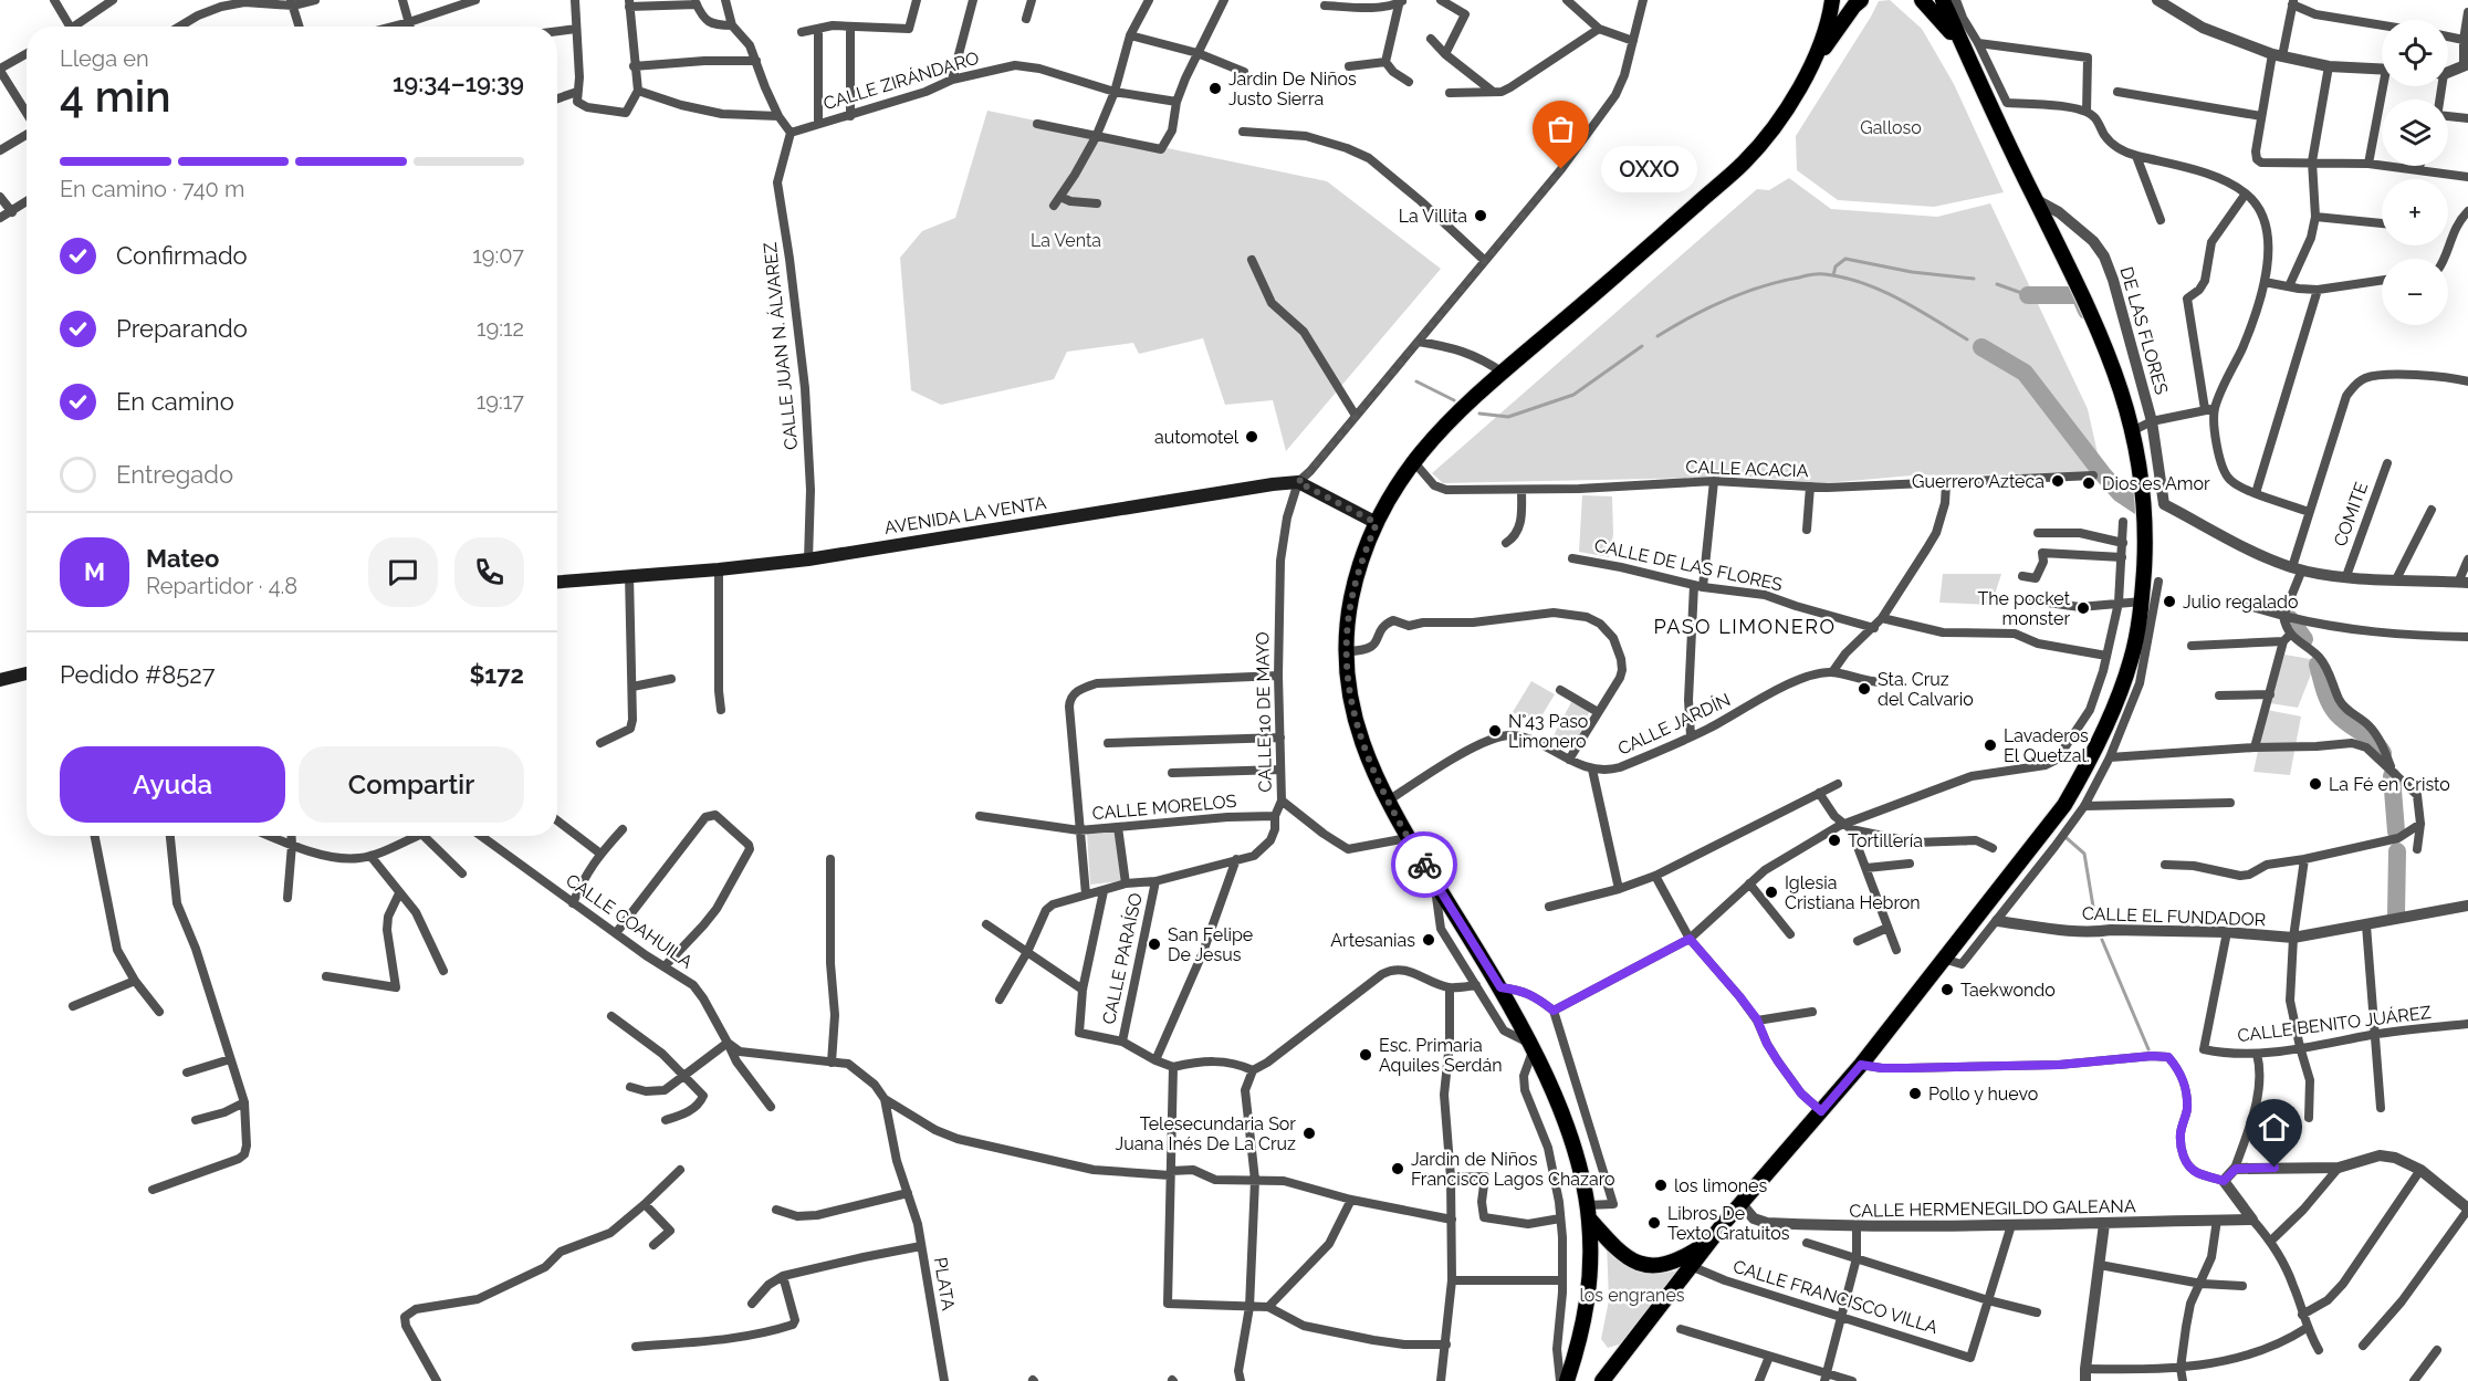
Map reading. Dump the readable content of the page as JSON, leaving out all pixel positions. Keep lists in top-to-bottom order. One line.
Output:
{"streets":{"main road":["AVENIDA LA VENTA"],"street":["CALLE ZIRÁNDARO","DE LAS FLORES","CALLE JUAN N. ÁLVAREZ","CALLE ACACIA","COMITE","CALLE DE LAS FLORES","CALLE 10 DE MAYO","CALLE JARDÍN","CALLE MORELOS","CALLE EL FUNDADOR","CALLE COAHUILA","CALLE PARAÍSO","CALLE BENITO JUÁREZ","CALLE HERMENEGILDO GALEANA","PLATA","CALLE FRANCISCO VILLA"]},"crossings":[["CALLE ZIRÁNDARO","CALLE JUAN N. ÁLVAREZ"],["CALLE JUAN N. ÁLVAREZ","AVENIDA LA VENTA"],["AVENIDA LA VENTA","CALLE 10 DE MAYO"],["CALLE EL FUNDADOR","CALLE BENITO JUÁREZ"]],"districts":["PASO LIMONERO"],"parks":["Galloso","La Venta","los engranes"],"places":["Jardin De Niños Justo Sierra","OXXO","La Villita","automotel","Guerrero Azteca","Dios es Amor","Julio regalado","The pocket monster","Sta. Cruz del Calvario","N°43 Paso Limonero","Lavaderos El Quetzal.","La Fé en Cristo","Tortillería","Iglesia Cristiana Hebron","Artesanias","San Felipe De Jesus","Taekwondo","Esc. Primaria Aquiles Serdán","Pollo y huevo","Telesecundaria Sor Juana Inés De La Cruz","Jardin de Niños Francisco Lagos Chazaro","los limones","Libros De Texto Gratuitos"],"page":{"map_buttons":["+","−"],"heading":["4 min","Llega en","19:34–19:39"],"panel":["Mateo","Repartidor · 4.8","Pedido #8527","$172"],"bar":"En camino · 740 m","bubble":"OXXO","list":[["Confirmado","19:07"],["Preparando","19:12"],["En camino","19:17"],"Entregado"],"round":"M","buttons":["Ayuda","Compartir"]}}
